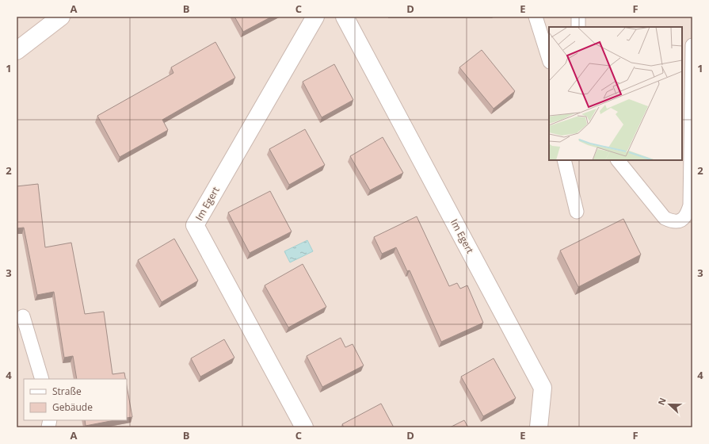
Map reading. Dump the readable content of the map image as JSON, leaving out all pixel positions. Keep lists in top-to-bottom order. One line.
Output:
{"streets":{"street":["Im Egert"]},"legend":["Straße","Gebäude"],"north":"left","grid":{"columns":["A","B","C","D","E","F"],"rows":["1","2","3","4"]}}
